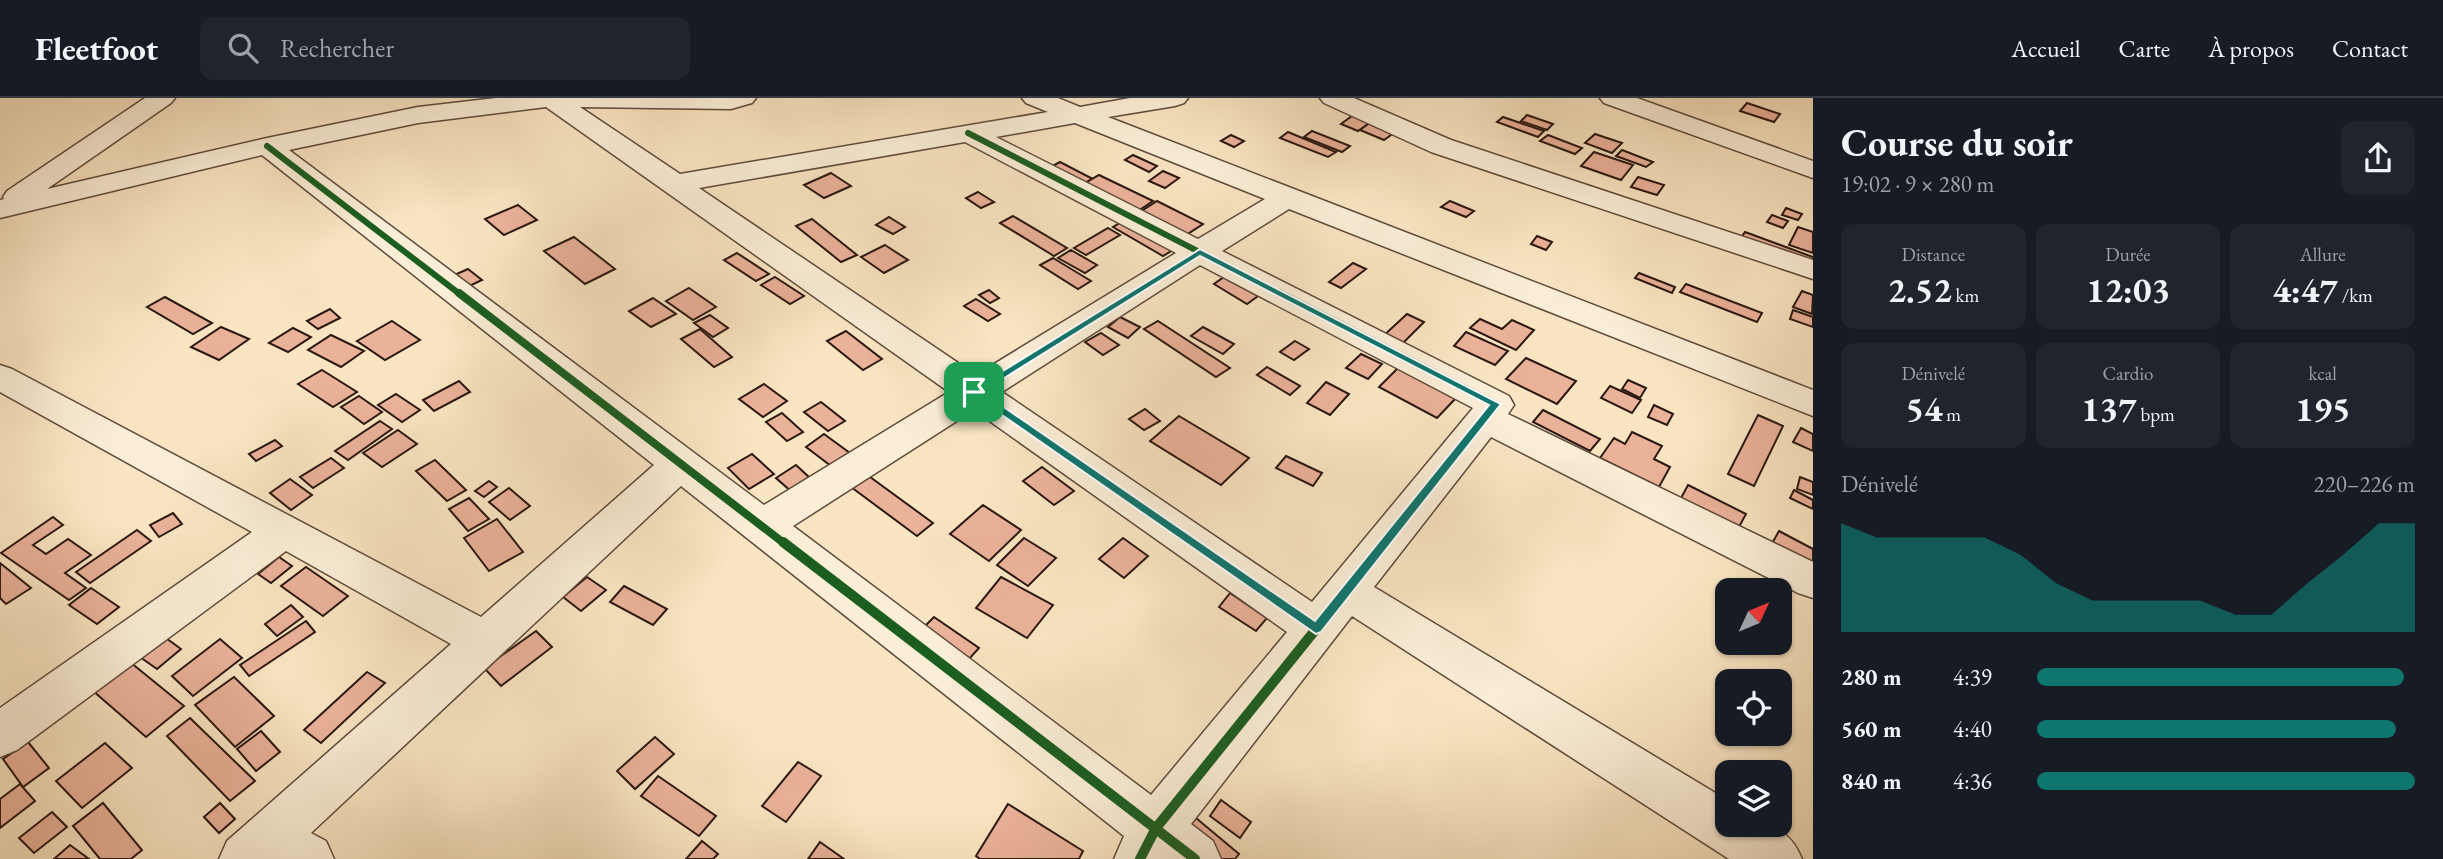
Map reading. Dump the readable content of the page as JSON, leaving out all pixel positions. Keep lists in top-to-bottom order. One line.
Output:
{"north":"top right","page":{"header":"Fleetfoot","search":"Rechercher","nav":["Accueil","Carte","À propos","Contact"],"heading":["Course du soir","19:02 · 9 × 280 m"],"stats":[["Distance","2.52 km"],["Durée","12:03"],["Allure","4:47 /km"],["Dénivelé","54 m"],["Cardio","137 bpm"],["kcal","195"]],"chart":["Dénivelé","220–226 m"],"list":[{"name":"280 m","note":"4:39"},{"name":"560 m","note":"4:40"},{"name":"840 m","note":"4:36"}]}}
